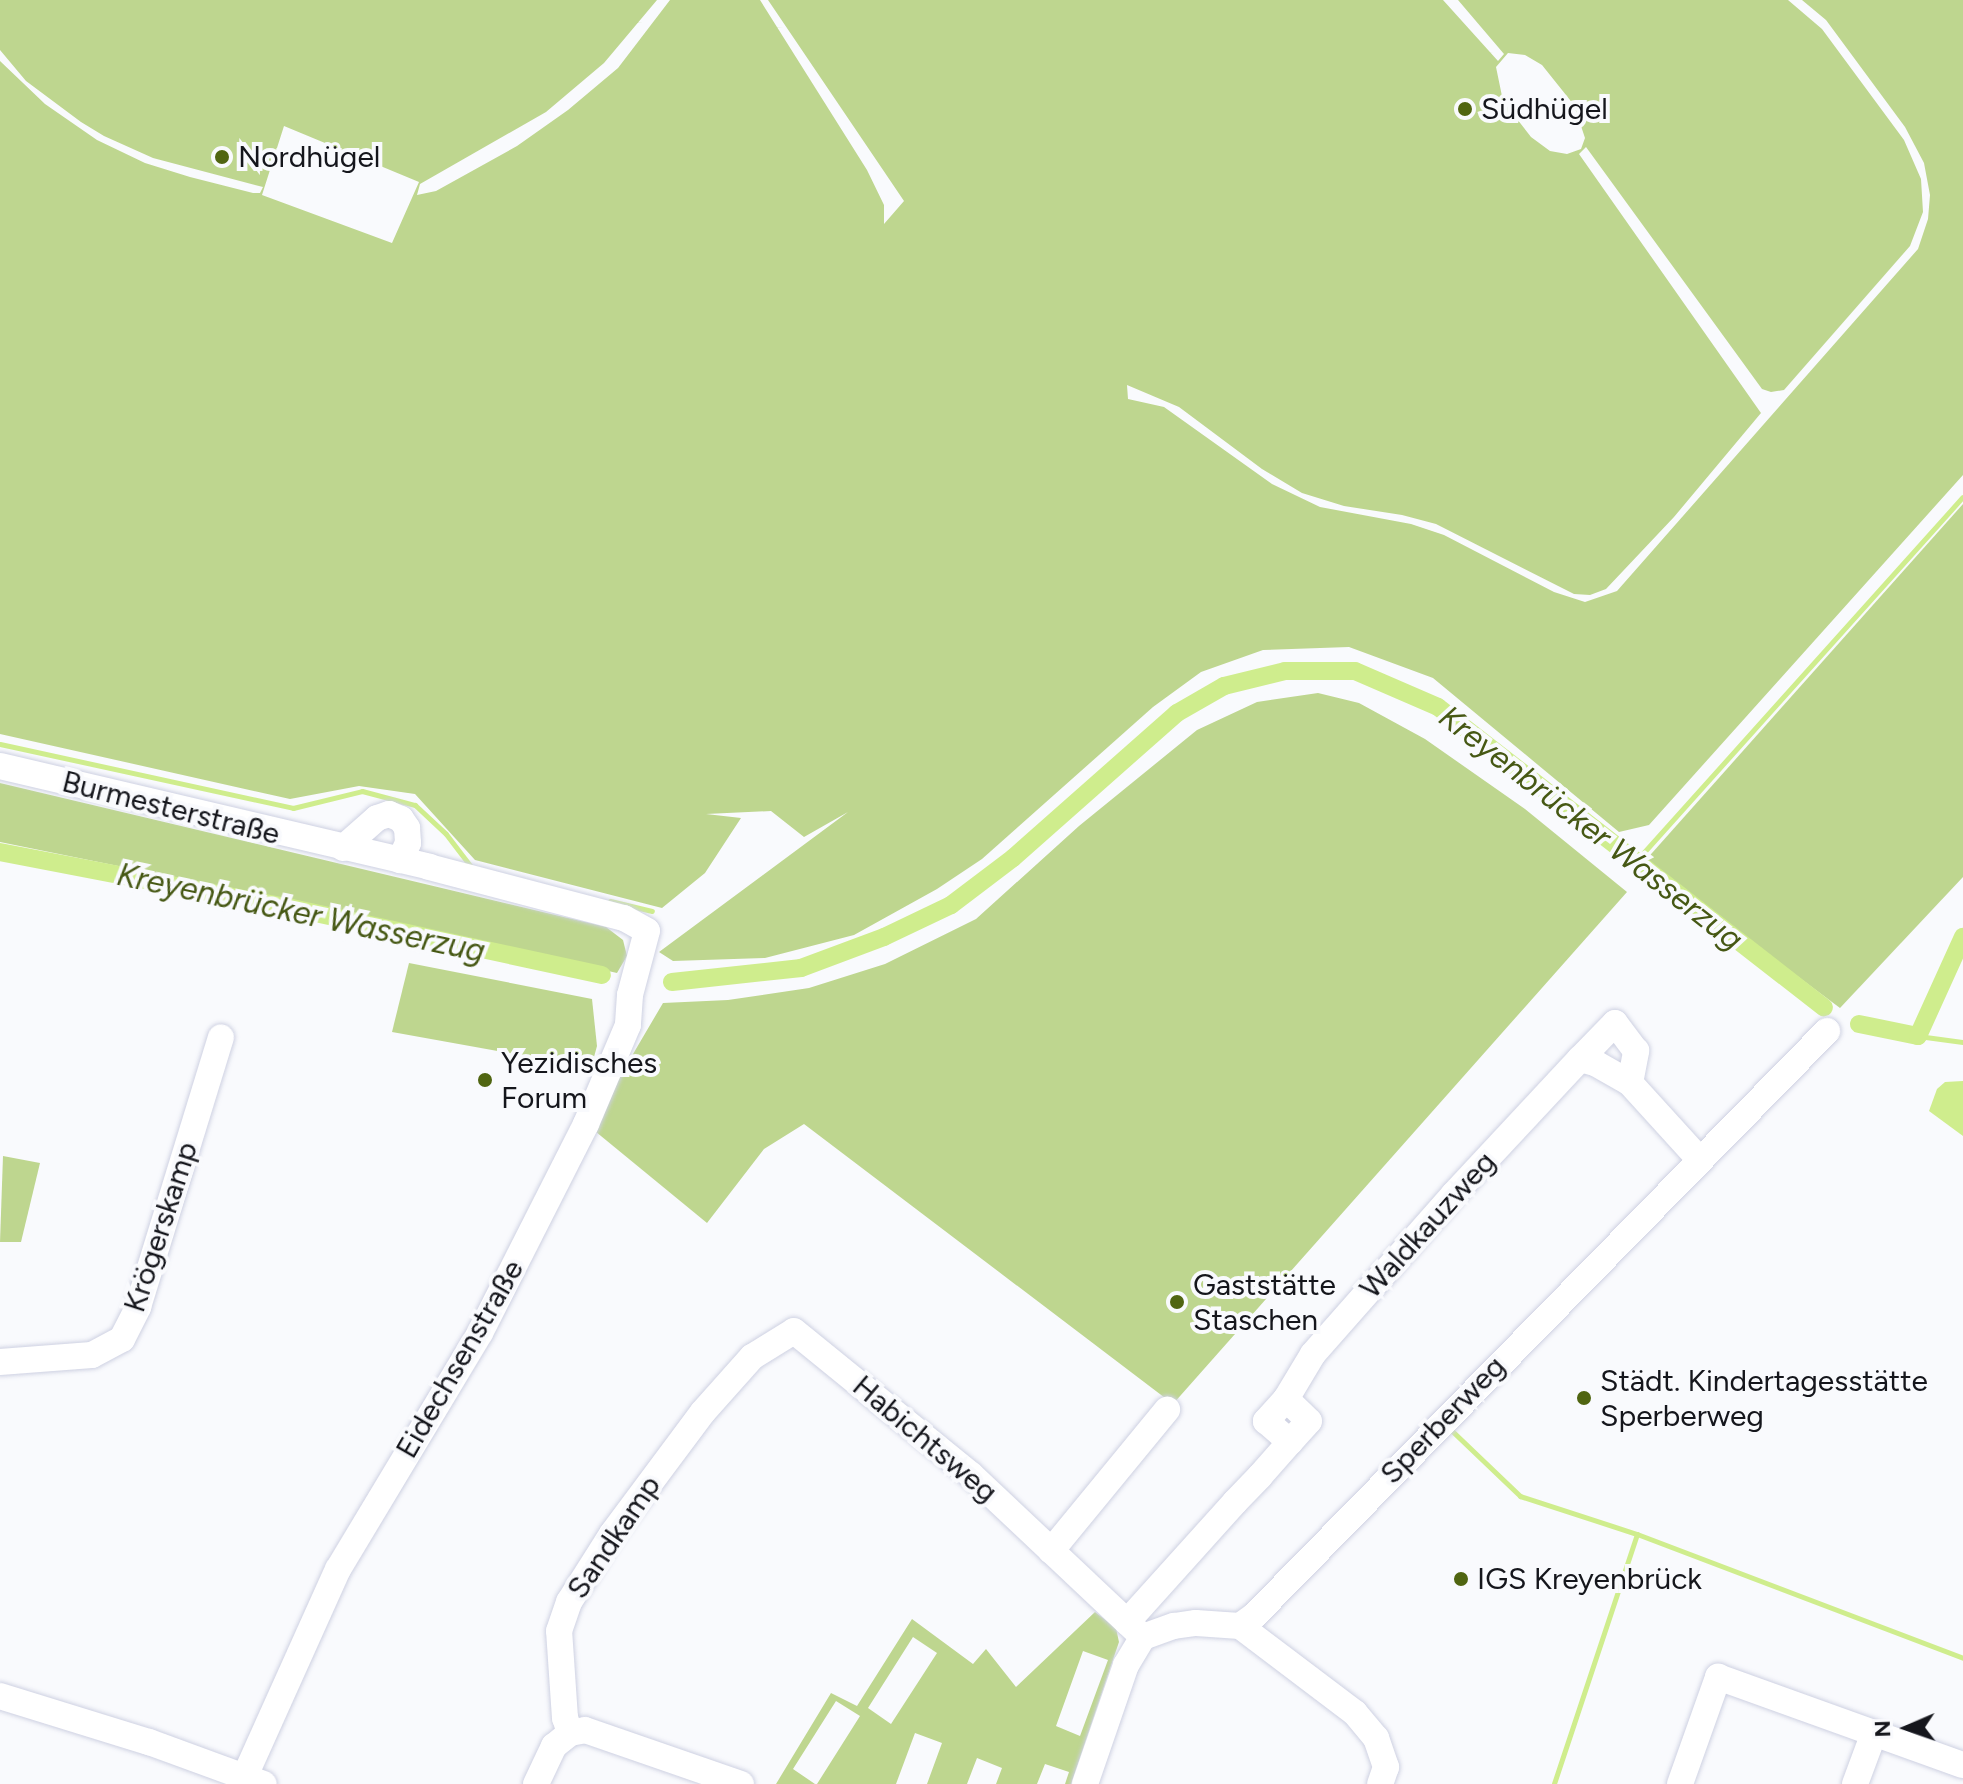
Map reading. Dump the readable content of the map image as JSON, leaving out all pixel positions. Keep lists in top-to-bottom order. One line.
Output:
{"streets":{"street":["Burmesterstraße","Waldkauzweg","Krögerskamp","Eidechsenstraße","Sperberweg","Habichtsweg","Sandkamp"]},"crossings":[["Burmesterstraße","Eidechsenstraße"],["Waldkauzweg","Habichtsweg"],["Habichtsweg","Sandkamp"]],"water":["Kreyenbrücker Wasserzug"],"places":["Südhügel","Nordhügel","Yezidisches Forum","Gaststätte Staschen","Städt. Kindertagesstätte Sperberweg","IGS Kreyenbrück"],"north":"left"}
